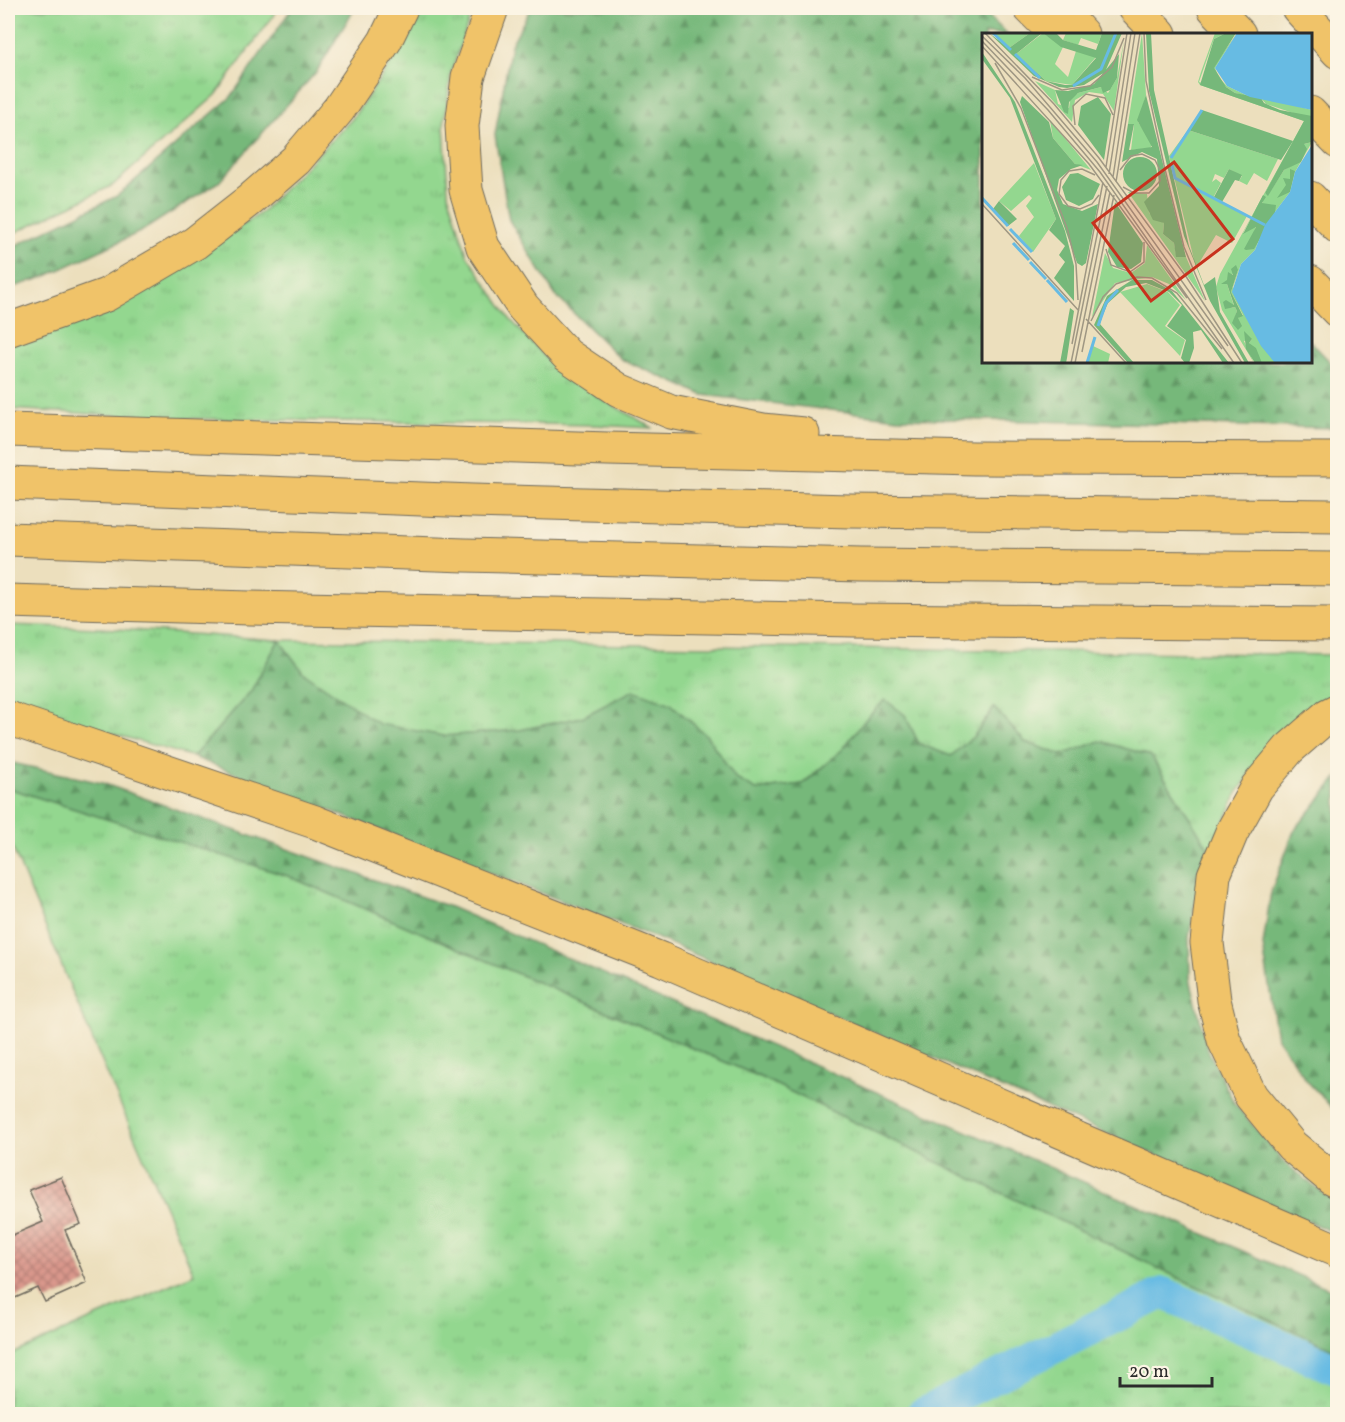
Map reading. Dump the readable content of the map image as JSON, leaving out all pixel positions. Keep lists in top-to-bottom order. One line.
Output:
{"scale_bar":"20 m"}
